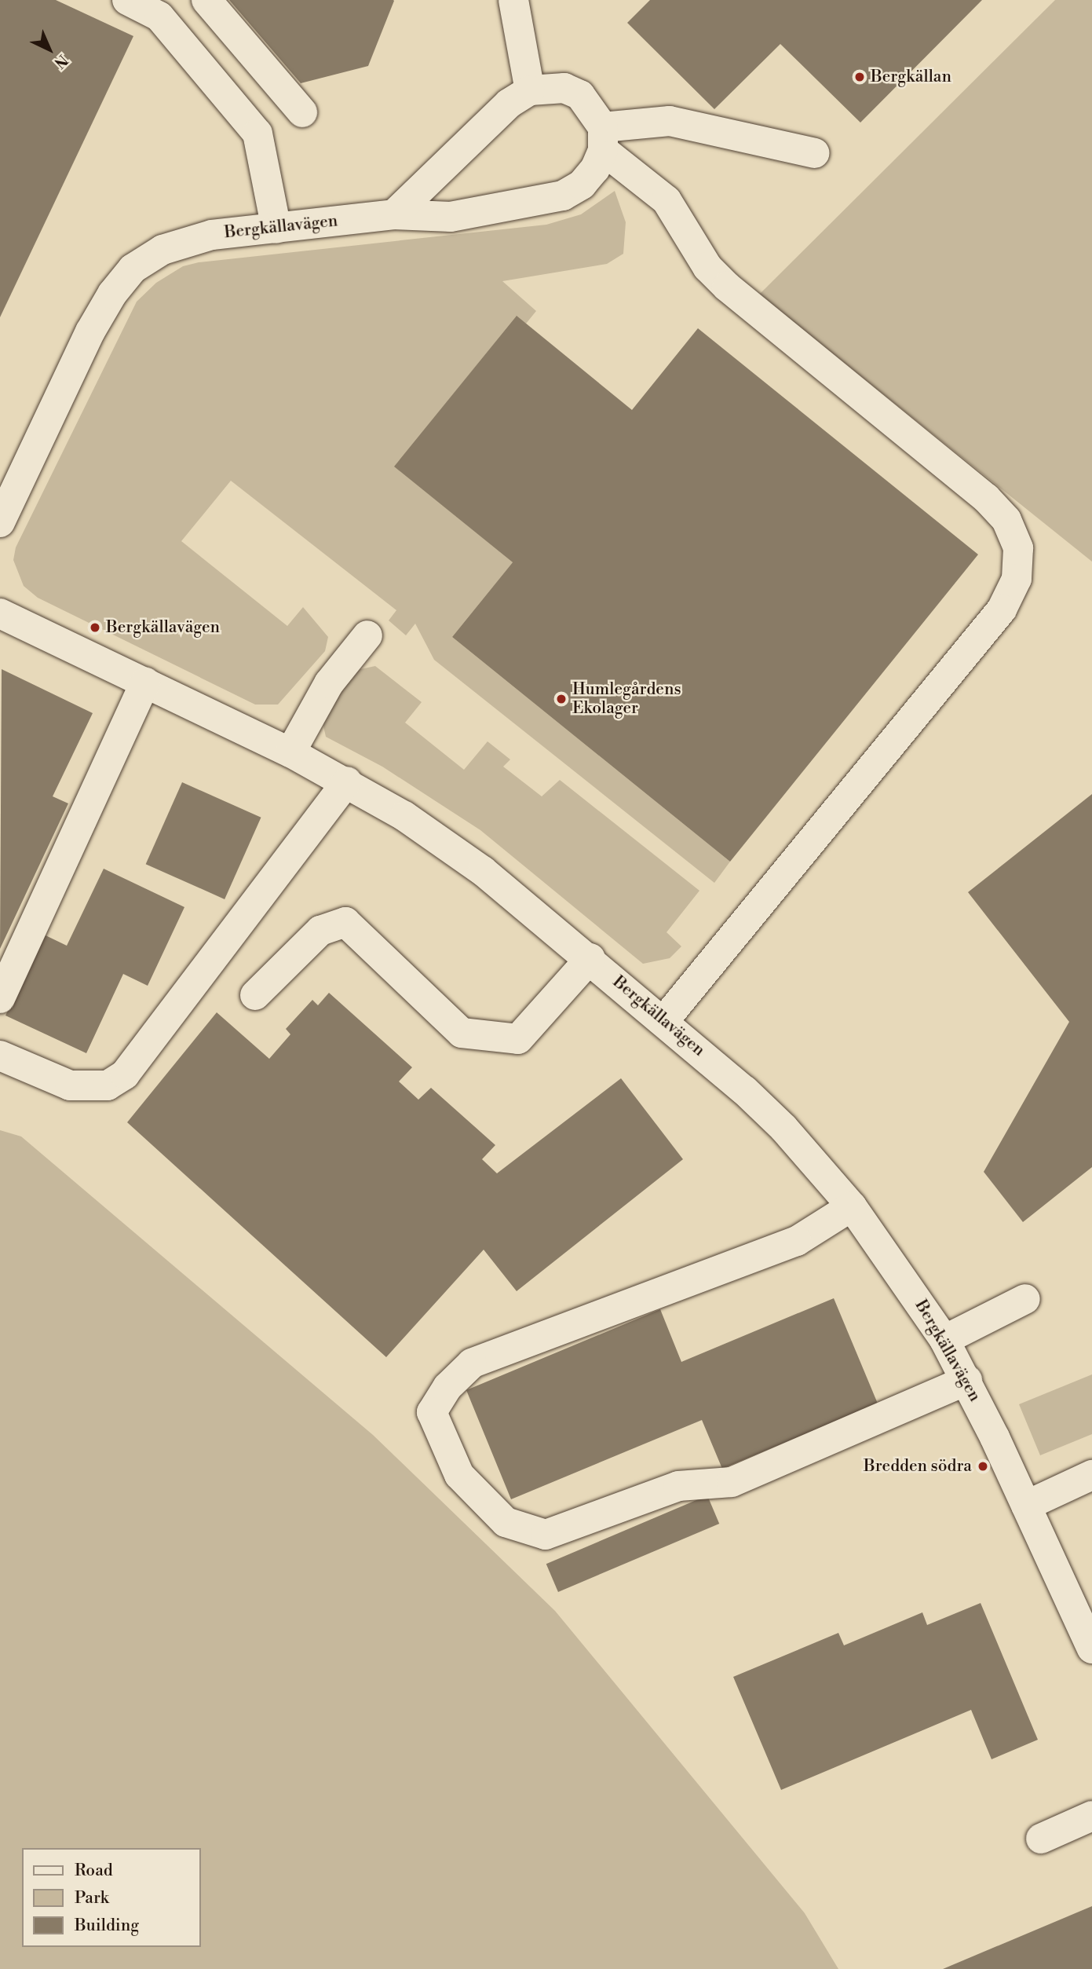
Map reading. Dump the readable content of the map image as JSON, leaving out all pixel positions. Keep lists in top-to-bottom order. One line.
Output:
{"streets":{"street":["Bergkällavägen"]},"places":["Bergkällan","Bergkällavägen","Humlegårdens Ekolager","Bredden södra"],"legend":["Road","Park","Building"],"north":"bottom right"}
